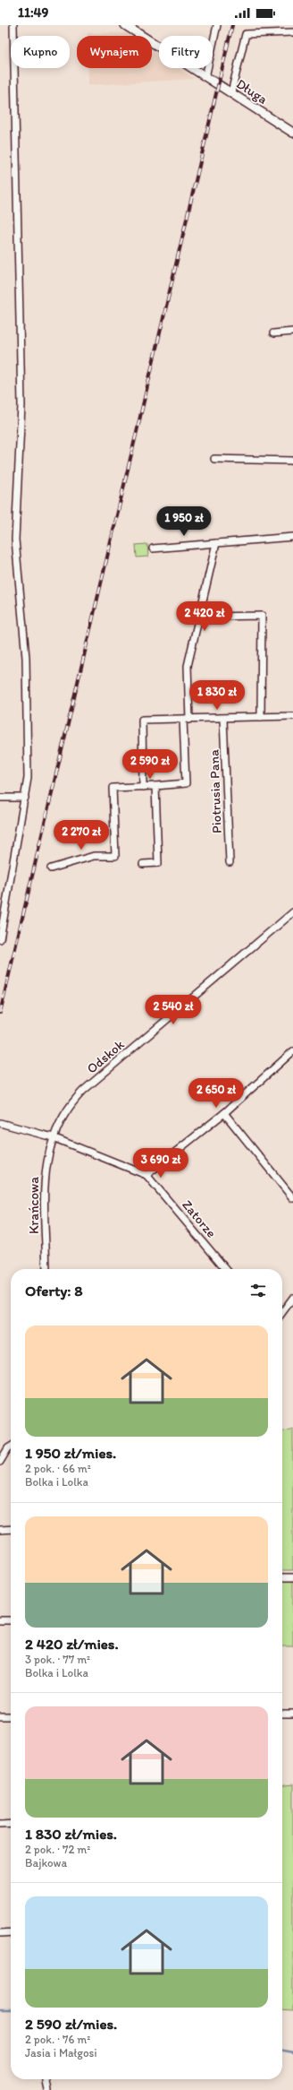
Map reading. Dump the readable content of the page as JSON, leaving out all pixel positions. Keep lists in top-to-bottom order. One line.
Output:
{"streets":{"street":["Długa","Piotrusia Pana","Odskok","Krańcowa","Zatorze"]},"crossings":[["Odskok","Krańcowa"],["Odskok","Zatorze"],["Krańcowa","Zatorze"]],"page":{"status":"11:49","chip":["Kupno","Wynajem","Filtry"],"price":["1 950 zł","2 420 zł","1 830 zł","2 590 zł","2 270 zł","2 540 zł","2 650 zł","3 690 zł"],"heading":"Oferty: 8","list":[{"name":"1 950 zł/mies.","note":"2 pok. · 66 m² · Bolka i Lolka"},{"name":"2 420 zł/mies.","note":"3 pok. · 77 m² · Bolka i Lolka"},{"name":"1 830 zł/mies.","note":"2 pok. · 72 m² · Bajkowa"},{"name":"2 590 zł/mies.","note":"2 pok. · 76 m² · Jasia i Małgosi"}]}}
